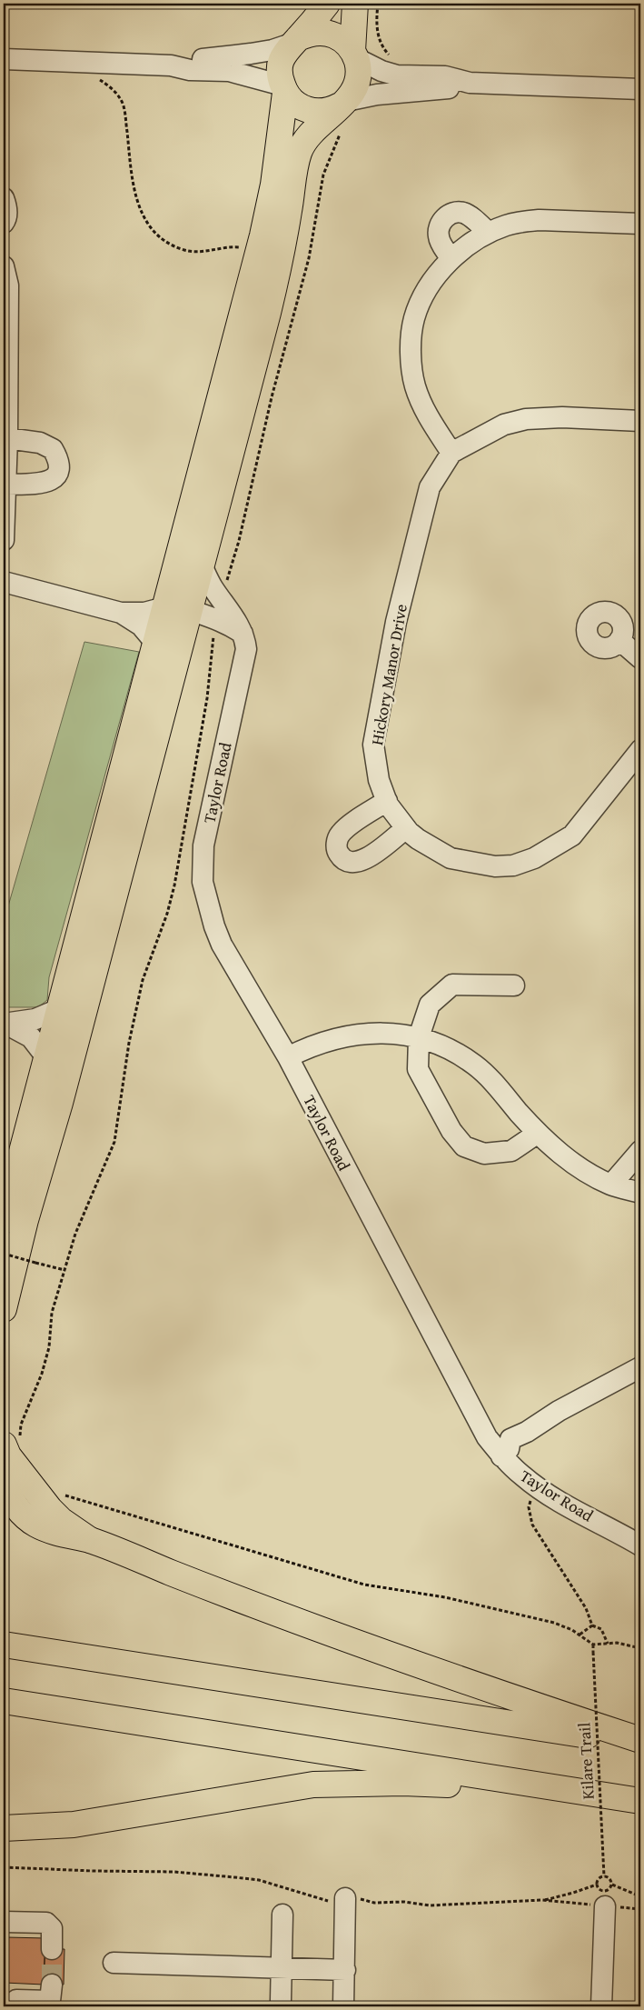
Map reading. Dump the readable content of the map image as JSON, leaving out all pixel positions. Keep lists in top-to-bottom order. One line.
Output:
{"streets":{"street":["Hickory Manor Drive","Taylor Road"],"path":["Kilare Trail"]}}
